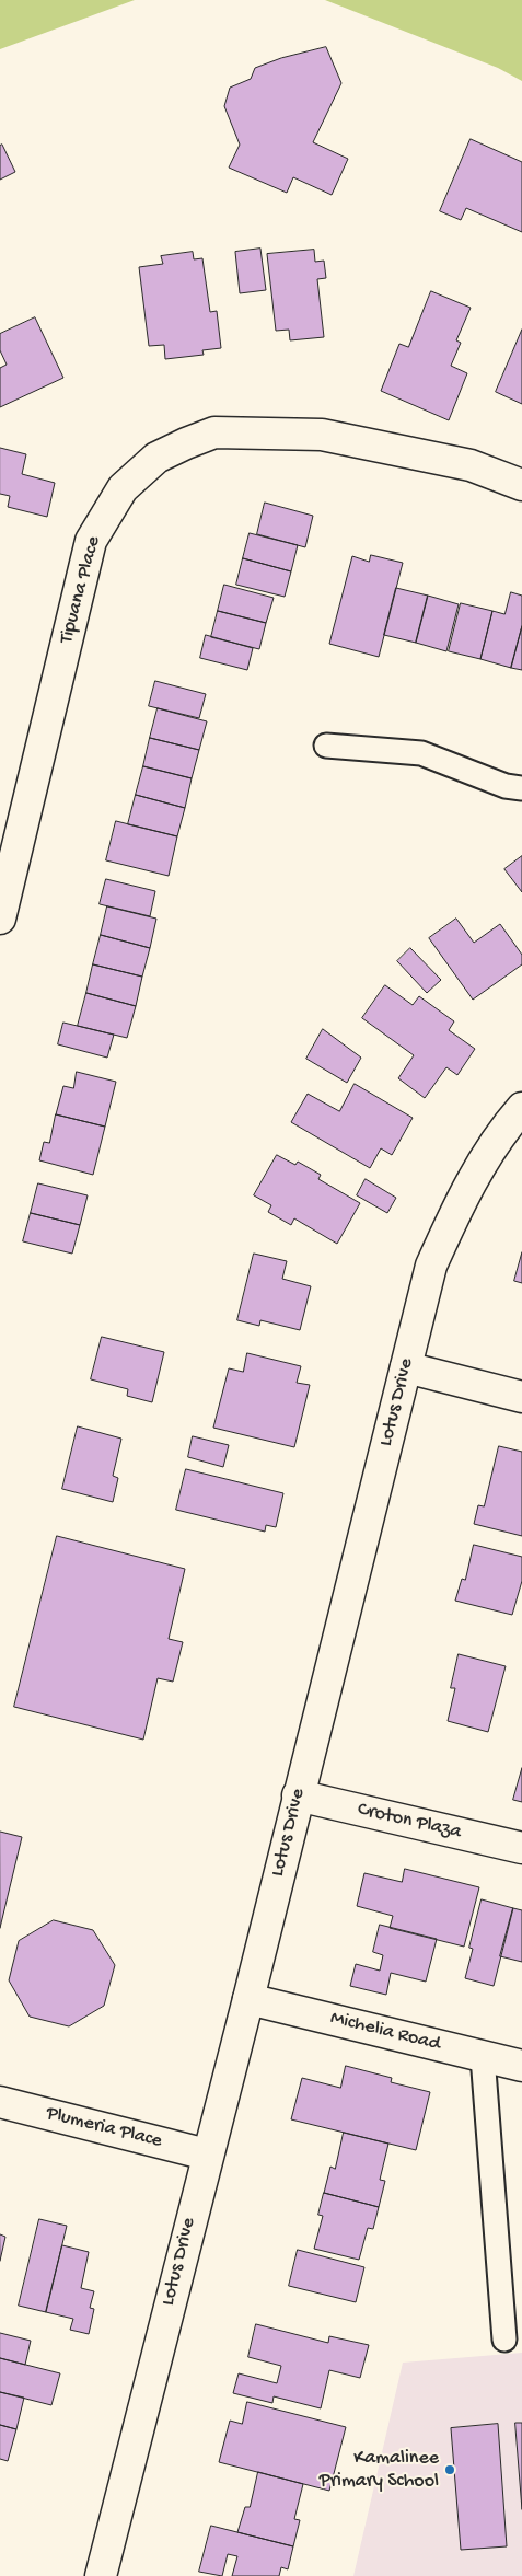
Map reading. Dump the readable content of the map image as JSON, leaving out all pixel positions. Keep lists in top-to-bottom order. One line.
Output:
{"streets":{"street":["Tipuana Place","Lotus Drive","Croton Plaza","Michelia Road","Plumeria Place"]},"crossings":[["Lotus Drive","Croton Plaza"],["Lotus Drive","Michelia Road"],["Lotus Drive","Plumeria Place"]],"places":["Kamalinee Primary School"]}
